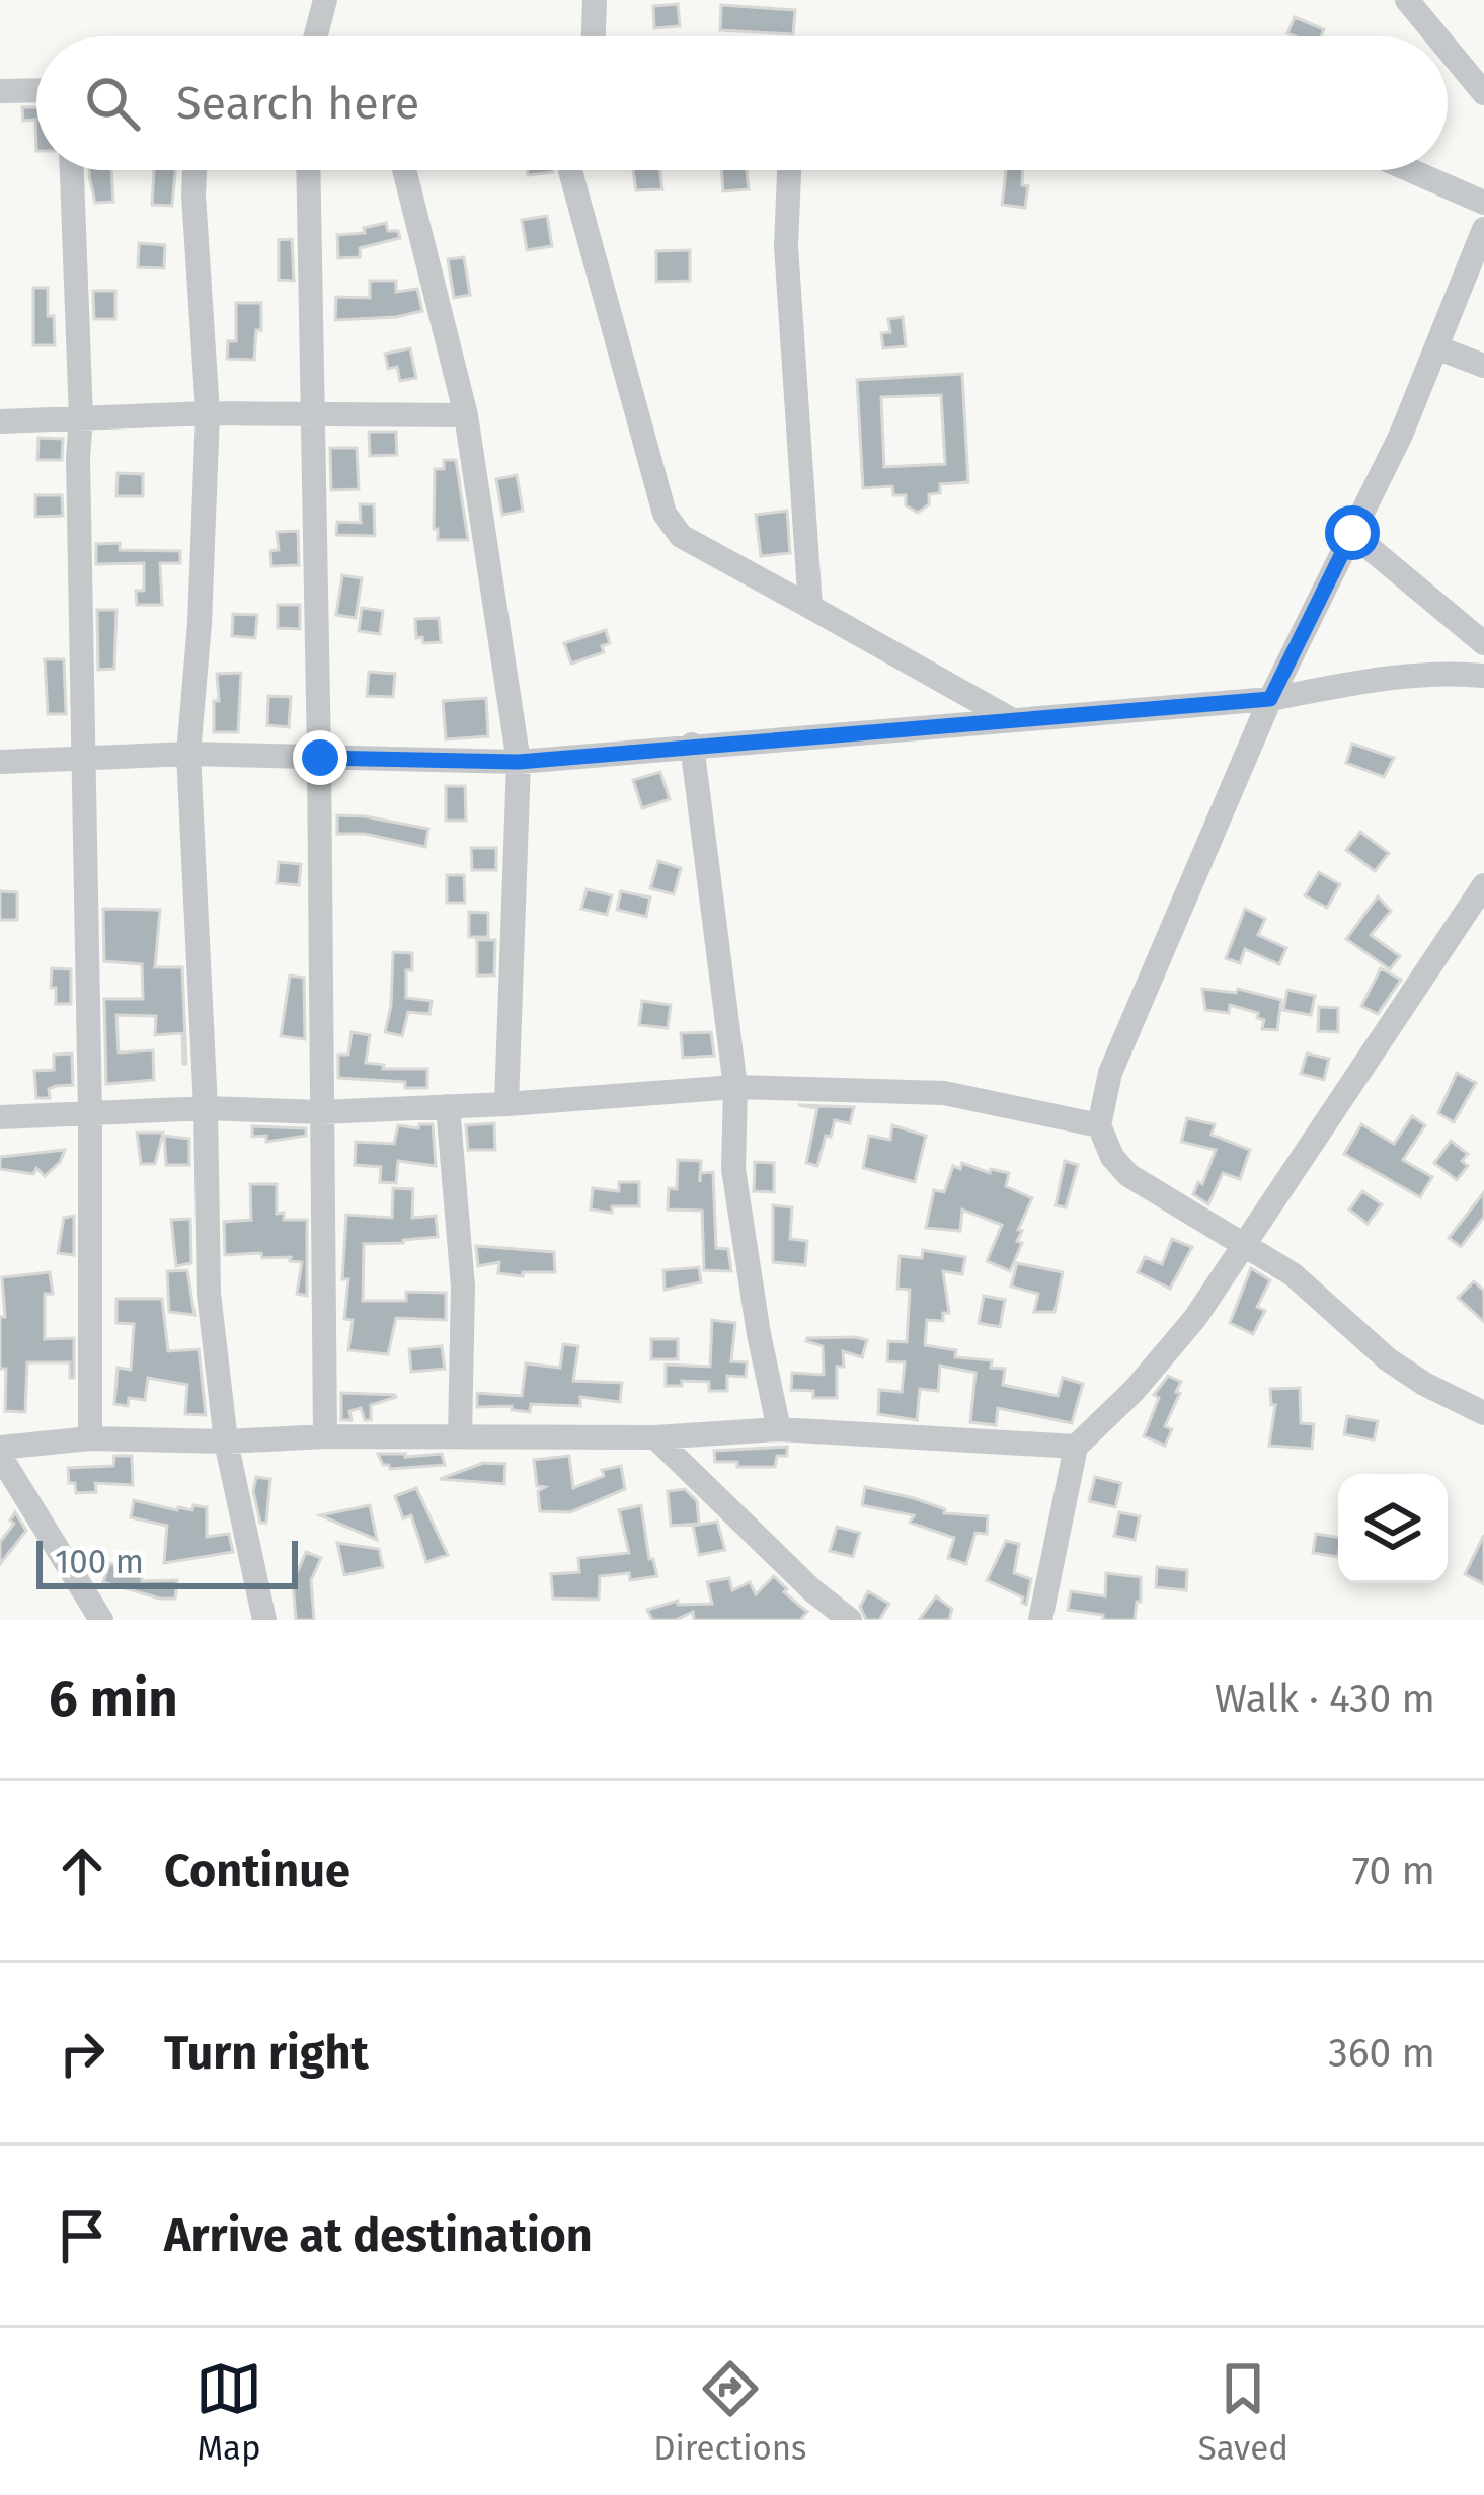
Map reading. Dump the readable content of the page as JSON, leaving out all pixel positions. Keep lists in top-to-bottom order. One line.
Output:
{"scale_bar":"100 m","page":{"search":"Search here","scale":"100 m","heading":["6 min","Walk · 430 m"],"list":[["Continue","70 m"],["Turn right","360 m"],"Arrive at destination"],"nav":["Map","Directions","Saved"]}}
